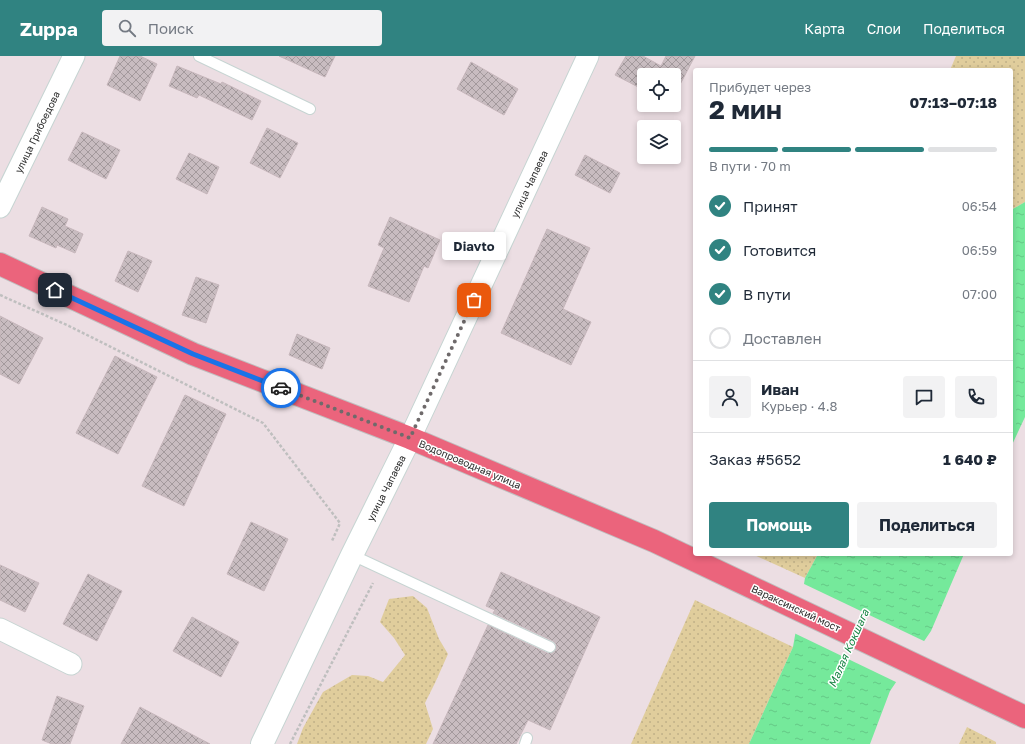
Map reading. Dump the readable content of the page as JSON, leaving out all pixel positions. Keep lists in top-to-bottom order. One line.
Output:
{"streets":{"main road":["Водопроводная улица","Вараксинский мост"],"street":["улица Грибоедова","улица Чапаева"]},"crossings":[["улица Чапаева","Водопроводная улица"],["Водопроводная улица","Вараксинский мост"]],"water":["Малая Кокшага"],"places":["Diavto"],"page":{"header":"Zuppa","search":"Поиск","nav":["Карта","Слои","Поделиться"],"heading":["2 мин","Прибудет через","07:13–07:18"],"panel":["Иван","Курьер · 4.8","Заказ #5652","1 640 ₽"],"bar":"В пути · 70 m","list":[["Принят","06:54"],["Готовится","06:59"],["В пути","07:00"],"Доставлен"],"bubble":"Diavto","buttons":["Помощь","Поделиться"]}}
